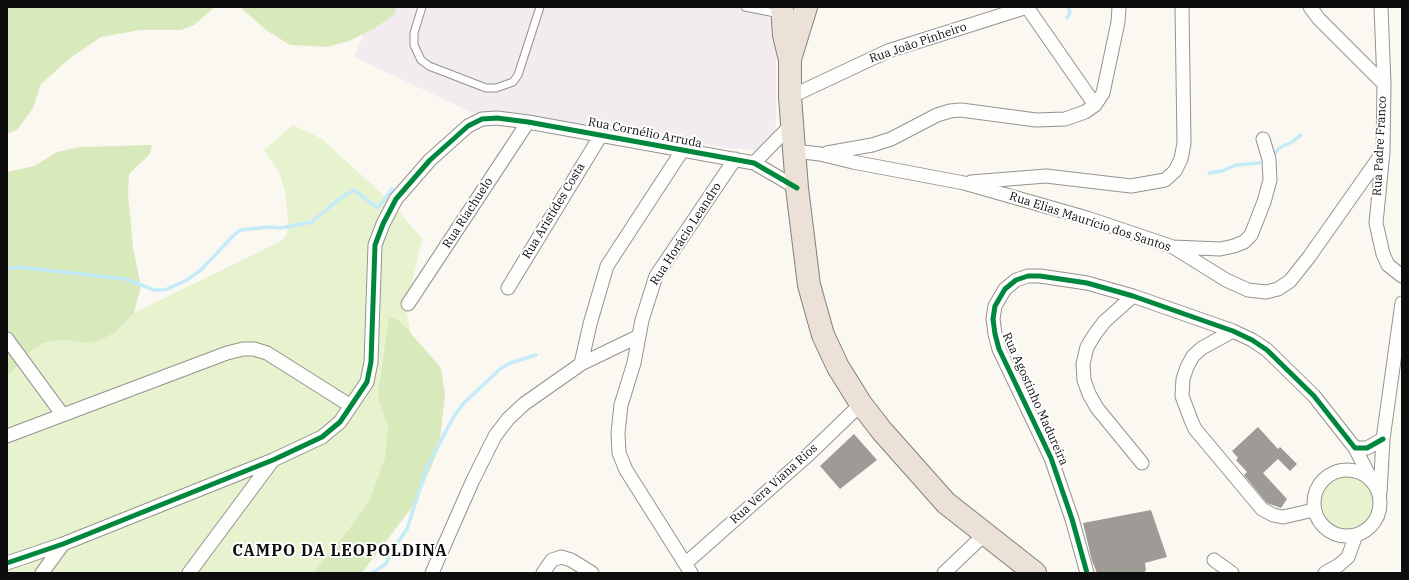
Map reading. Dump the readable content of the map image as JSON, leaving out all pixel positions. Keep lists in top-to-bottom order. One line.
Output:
{"streets":{"street":["Rua João Pinheiro","Rua Cornélio Arruda","Rua Padre Franco","Rua Aristídes Costa","Rua Riachuelo","Rua Elias Maurício dos Santos","Rua Horácio Leandro","Rua Agostinho Madureira","Rua Vera Viana Rios"]},"crossings":[["Rua Cornélio Arruda","Rua Aristídes Costa"],["Rua Cornélio Arruda","Rua Riachuelo"],["Rua Cornélio Arruda","Rua Horácio Leandro"],["Rua Padre Franco","Rua Elias Maurício dos Santos"],["Rua Horácio Leandro","Rua Vera Viana Rios"]],"districts":["CAMPO DA LEOPOLDINA"]}
